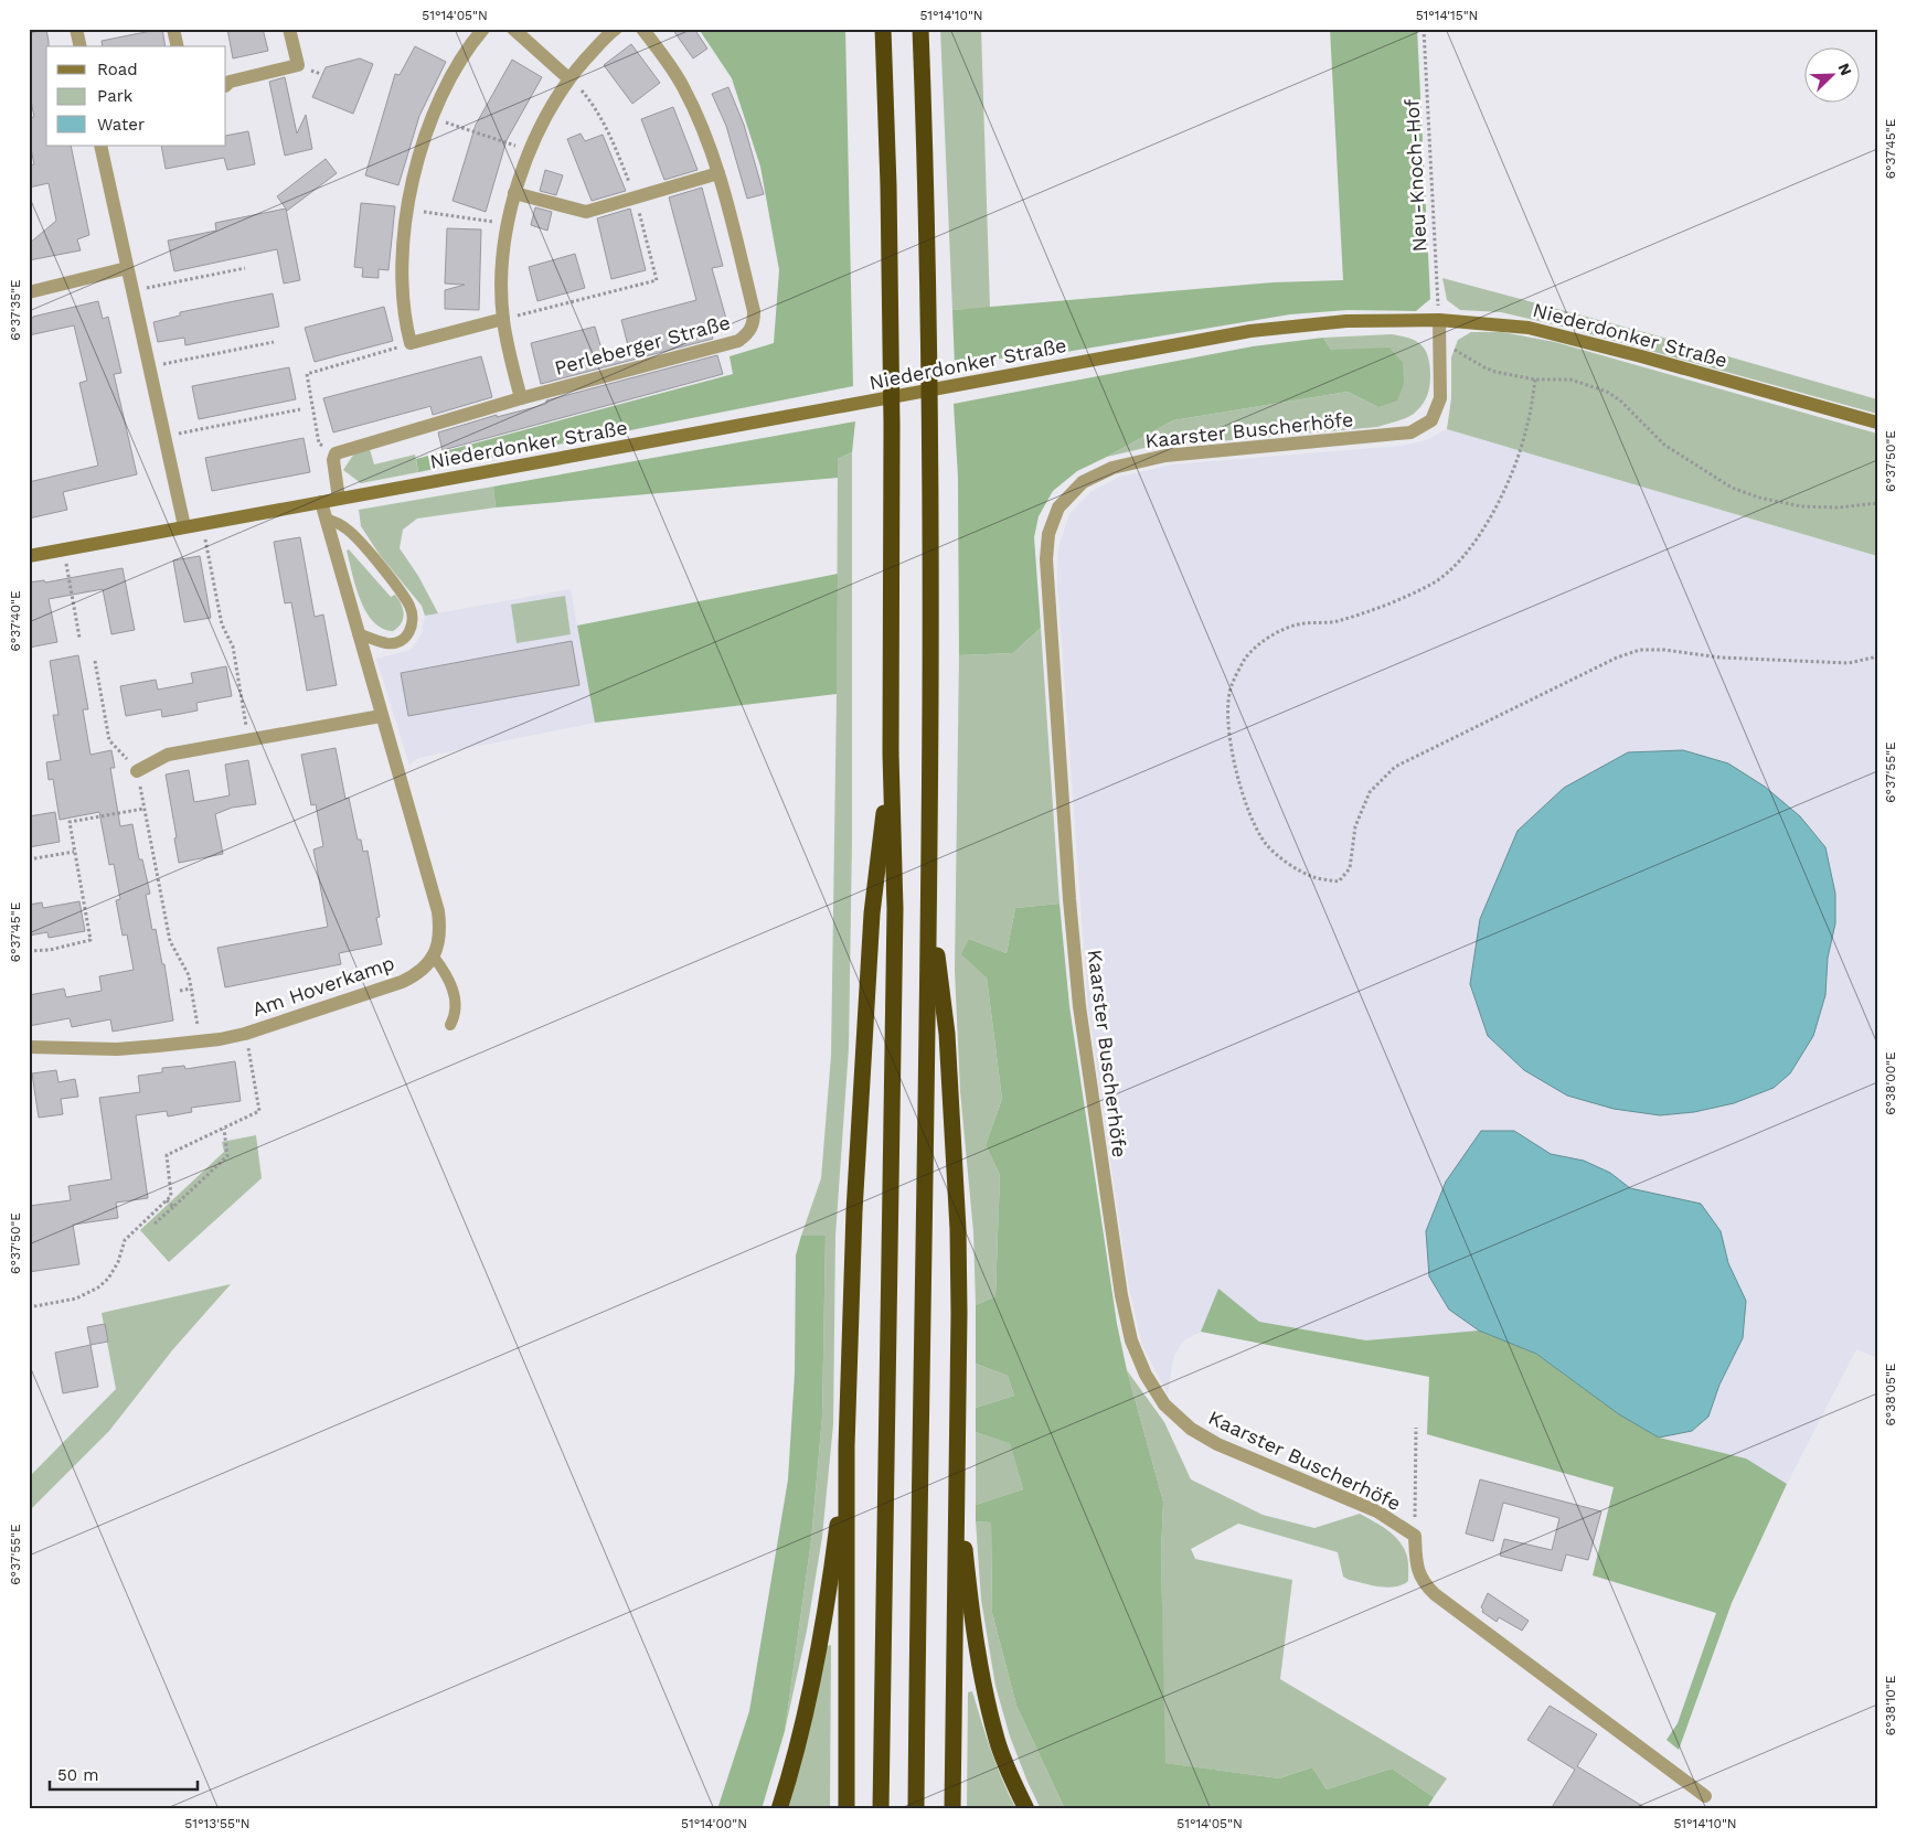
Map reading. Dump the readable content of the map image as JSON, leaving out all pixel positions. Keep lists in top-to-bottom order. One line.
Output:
{"streets":{"street":["Niederdonker Straße","Perleberger Straße","Kaarster Buscherhöfe","Am Hoverkamp"],"path":["Neu-Knoch-Hof"]},"crossings":[["Neu-Knoch-Hof","Niederdonker Straße"],["Neu-Knoch-Hof","Kaarster Buscherhöfe"],["Niederdonker Straße","Kaarster Buscherhöfe"]],"legend":["Road","Park","Water"],"scale_bar":"50 m","north":"top right","coordinates":["51°14'05\"N","51°14'10\"N","51°14'15\"N","6°37'45\"E","6°37'35\"E","6°37'50\"E","6°37'40\"E","6°37'55\"E","6°38'00\"E","6°38'05\"E","6°38'10\"E","51°13'55\"N","51°14'00\"N"]}
